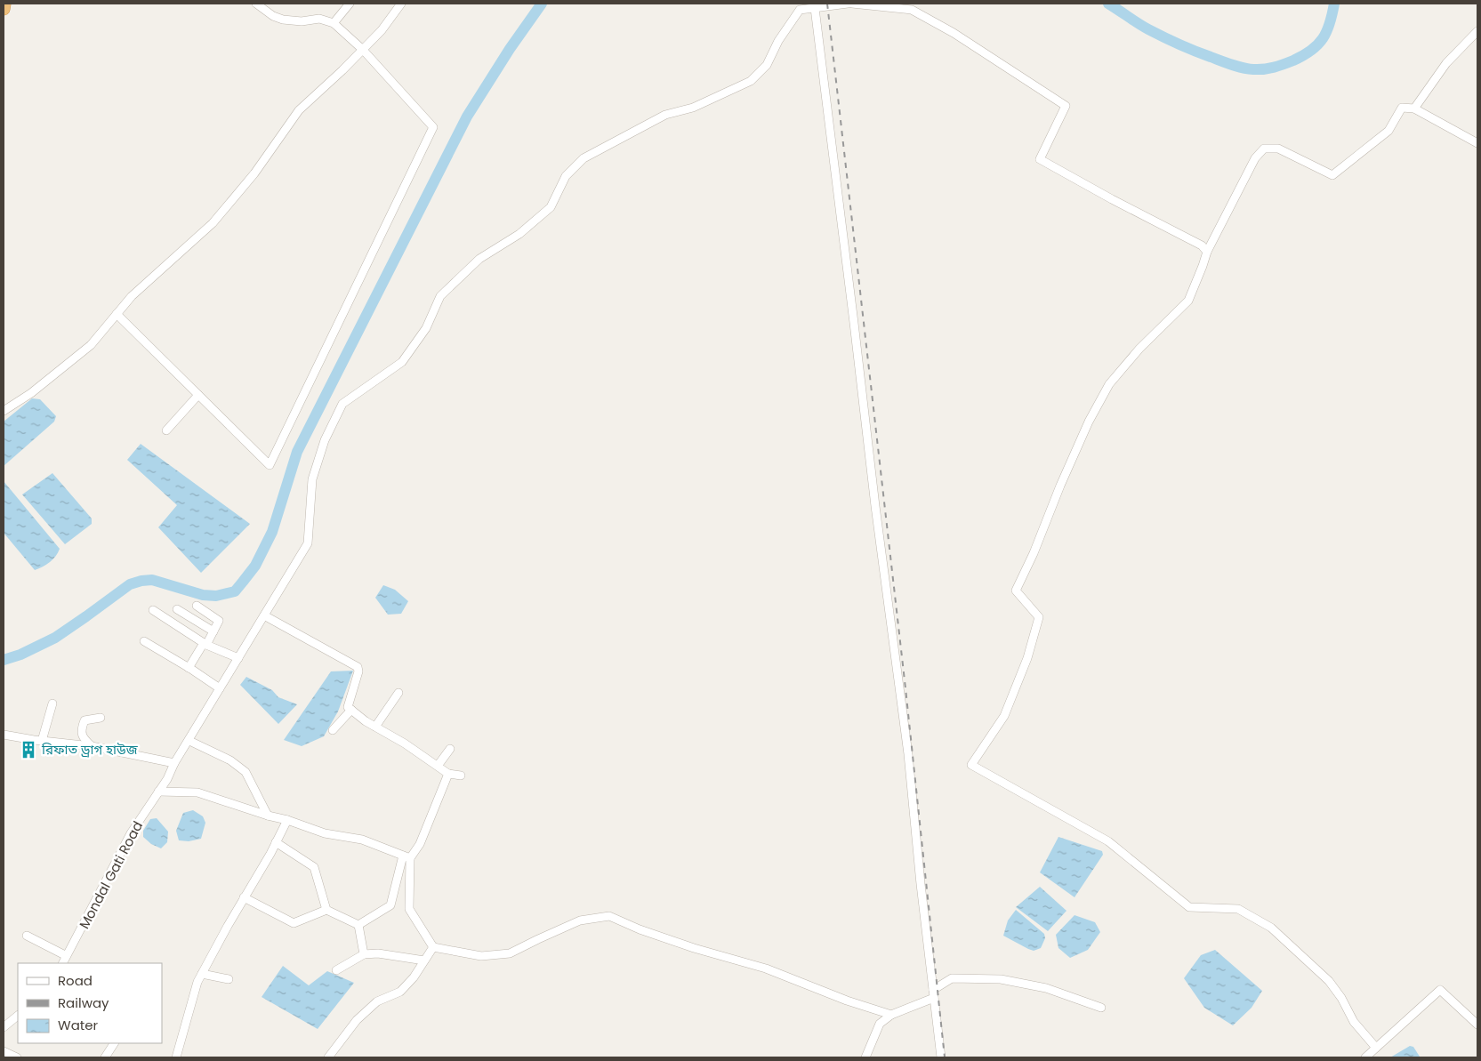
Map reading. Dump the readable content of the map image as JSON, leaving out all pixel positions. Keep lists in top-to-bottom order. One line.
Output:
{"streets":{"street":["Mondal Gati Road"]},"places":{"building":["রিফাত ড্রাগ হাউজ"]},"legend":["Road","Railway","Water"]}
